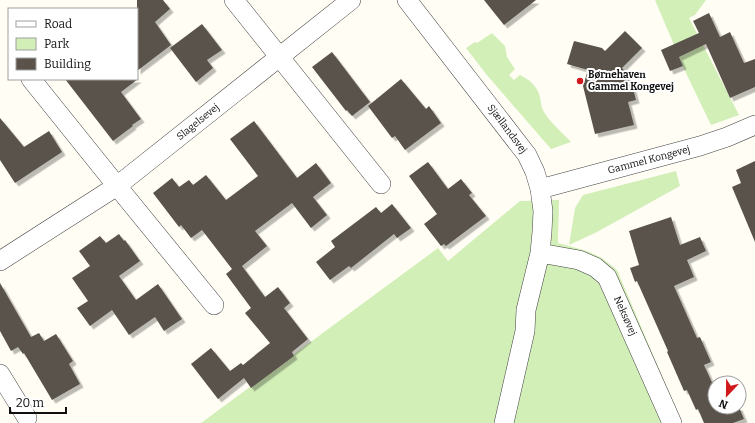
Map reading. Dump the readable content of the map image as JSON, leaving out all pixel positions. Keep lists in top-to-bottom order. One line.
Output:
{"streets":{"street":["Slagelsevej","Sjællandsvej","Gammel Kongevej","Neksøvej"]},"crossings":[["Sjællandsvej","Gammel Kongevej"],["Sjællandsvej","Neksøvej"]],"places":["Børnehaven Gammel Kongevej"],"legend":["Road","Park","Building"],"scale_bar":"20 m","north":"bottom"}
